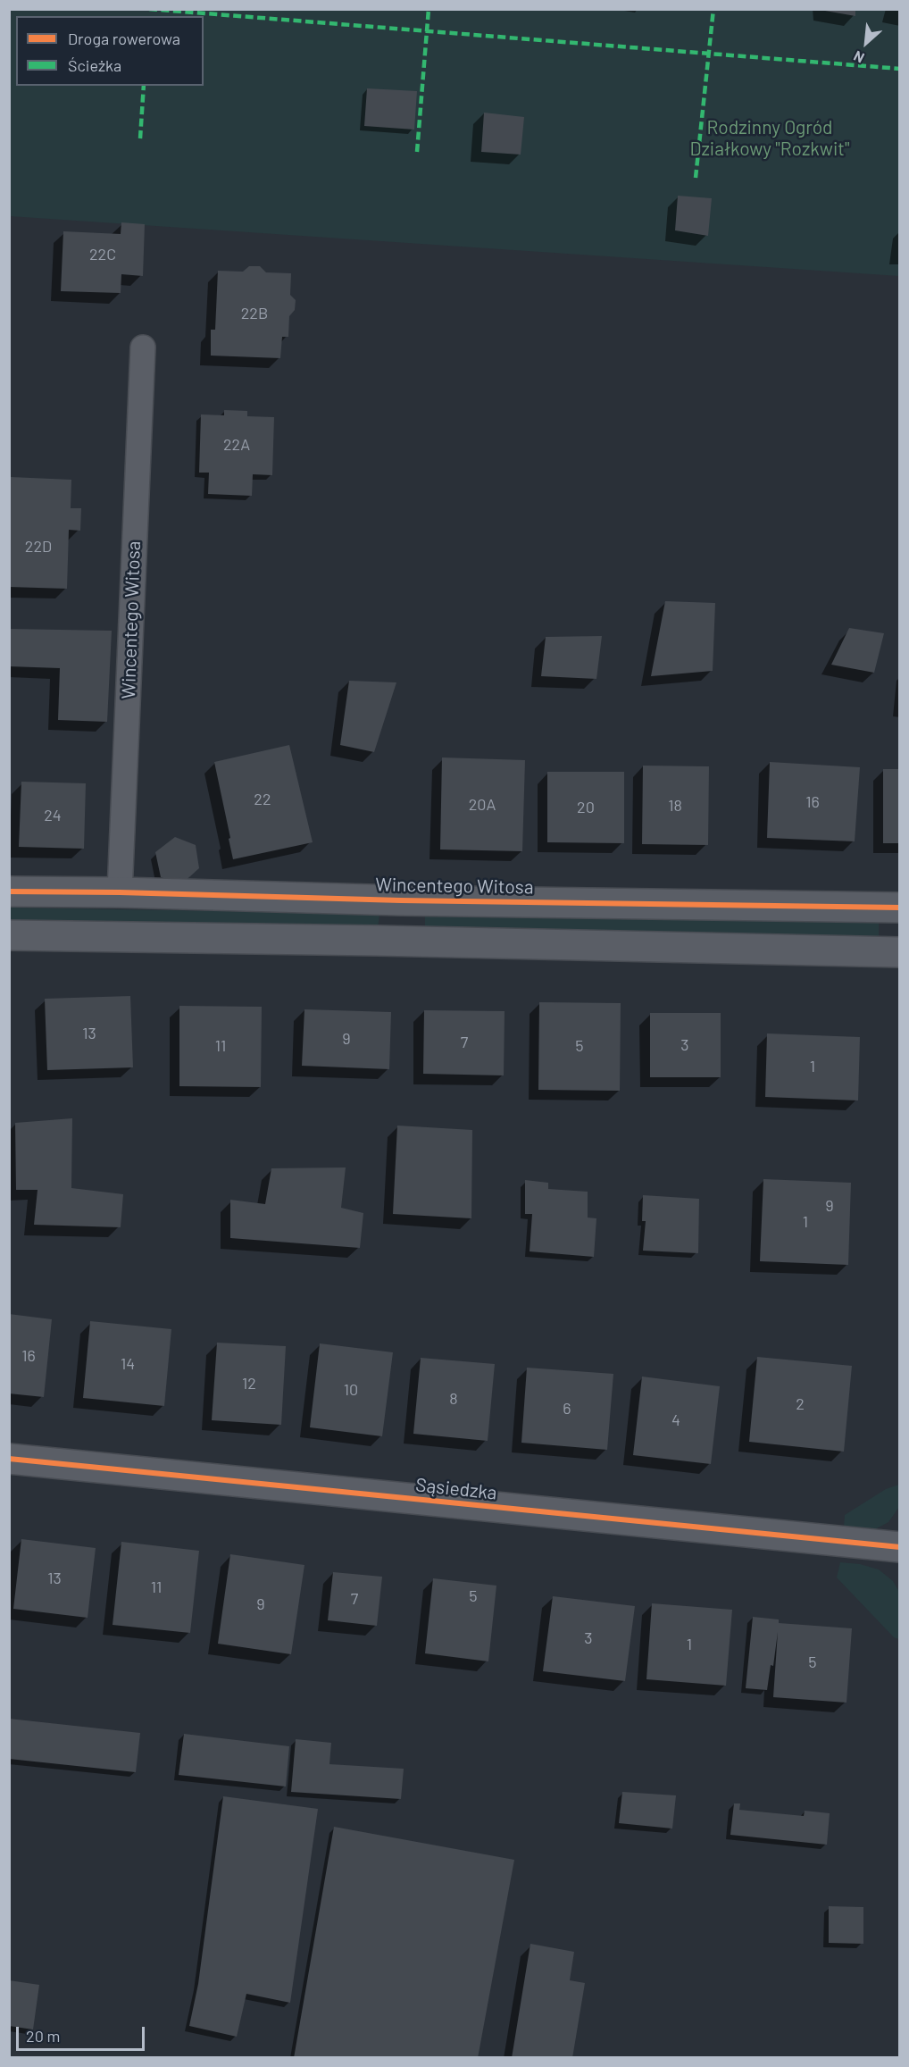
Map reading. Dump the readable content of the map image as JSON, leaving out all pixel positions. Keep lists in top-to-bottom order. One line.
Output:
{"streets":{"street":["Wincentego Witosa","Sąsiedzka"]},"parks":["Rodzinny Ogród Działkowy \"Rozkwit\""],"house_numbers":["22C","22B","22A","22D","22","16","20A","18","20","24","13","9","7","3","11","5","1","9","1","16","14","12","10","8","2","6","4","13","11","5","7","9","3","1","5"],"legend":["Droga rowerowa","Ścieżka"],"scale_bar":"20 m","north":"bottom left"}
